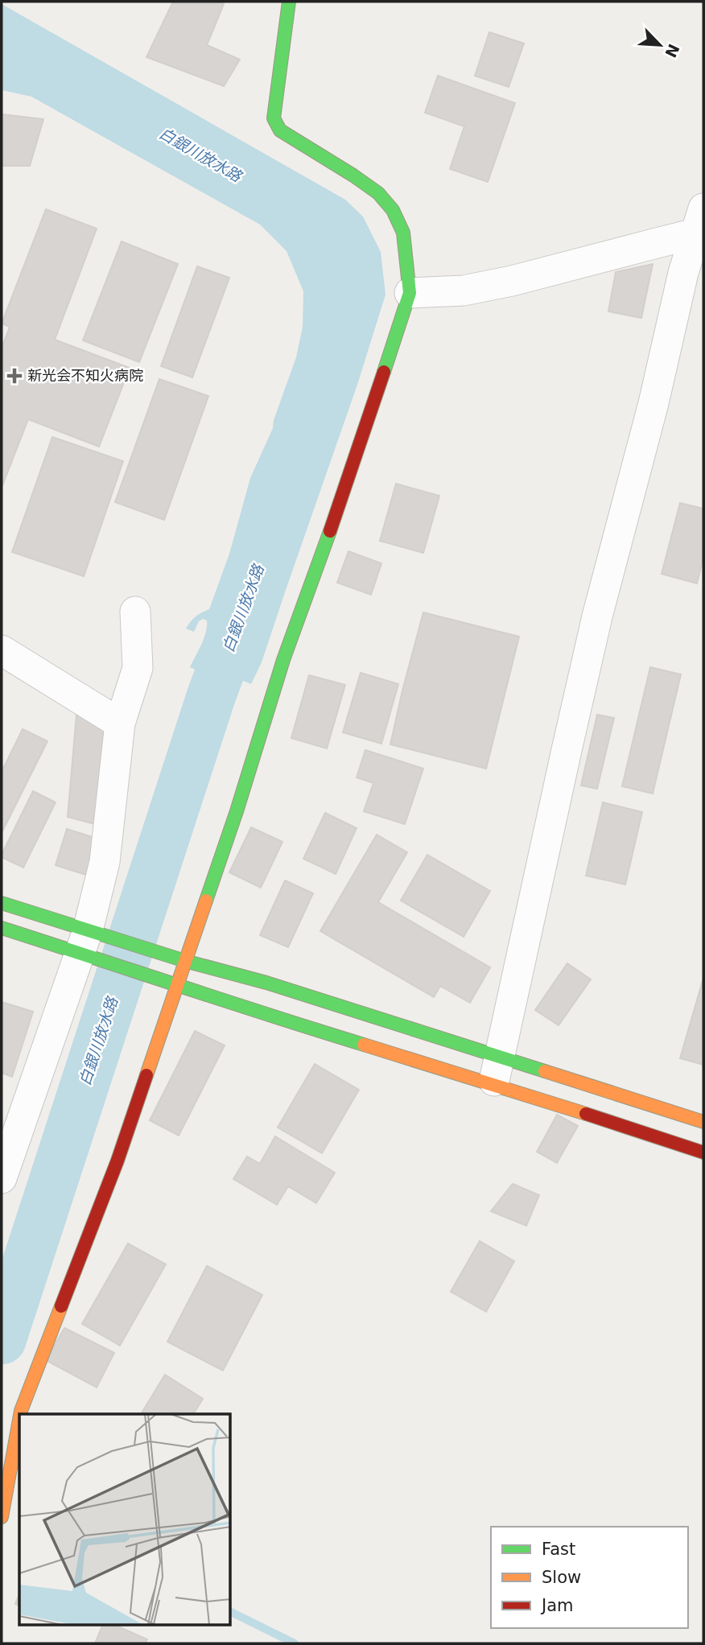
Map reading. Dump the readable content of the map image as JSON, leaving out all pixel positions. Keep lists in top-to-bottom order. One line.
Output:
{"water":["白銀川放水路"],"places":{"health":["新光会不知火病院"]},"legend":["Fast","Slow","Jam"],"north":"bottom right"}
